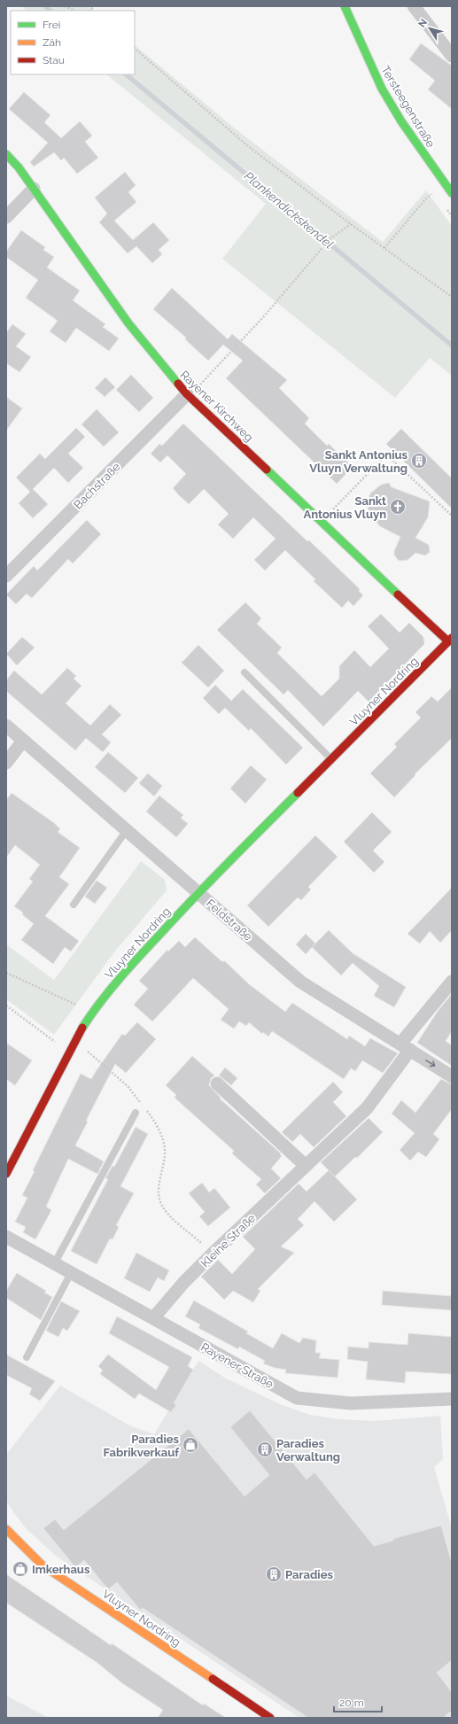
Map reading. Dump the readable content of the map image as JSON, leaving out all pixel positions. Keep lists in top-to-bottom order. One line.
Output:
{"streets":{"street":["Tersteegenstraße","Rayener Kirchweg","Bachstraße","Vluyner Nordring","Feldstraße","Kleine Straße","Rayener Straße"]},"crossings":[["Rayener Kirchweg","Bachstraße"],["Rayener Kirchweg","Vluyner Nordring"],["Vluyner Nordring","Feldstraße"],["Feldstraße","Kleine Straße"],["Kleine Straße","Rayener Straße"]],"water":["Plankendickskendel"],"places":{"building":["Sankt Antonius Vluyn Verwaltung","Paradies Verwaltung","Paradies"],"church":["Sankt Antonius Vluyn"],"shop":["Paradies Fabrikverkauf","Imkerhaus"]},"legend":["Frei","Zäh","Stau"],"scale_bar":"20 m","north":"top left"}
